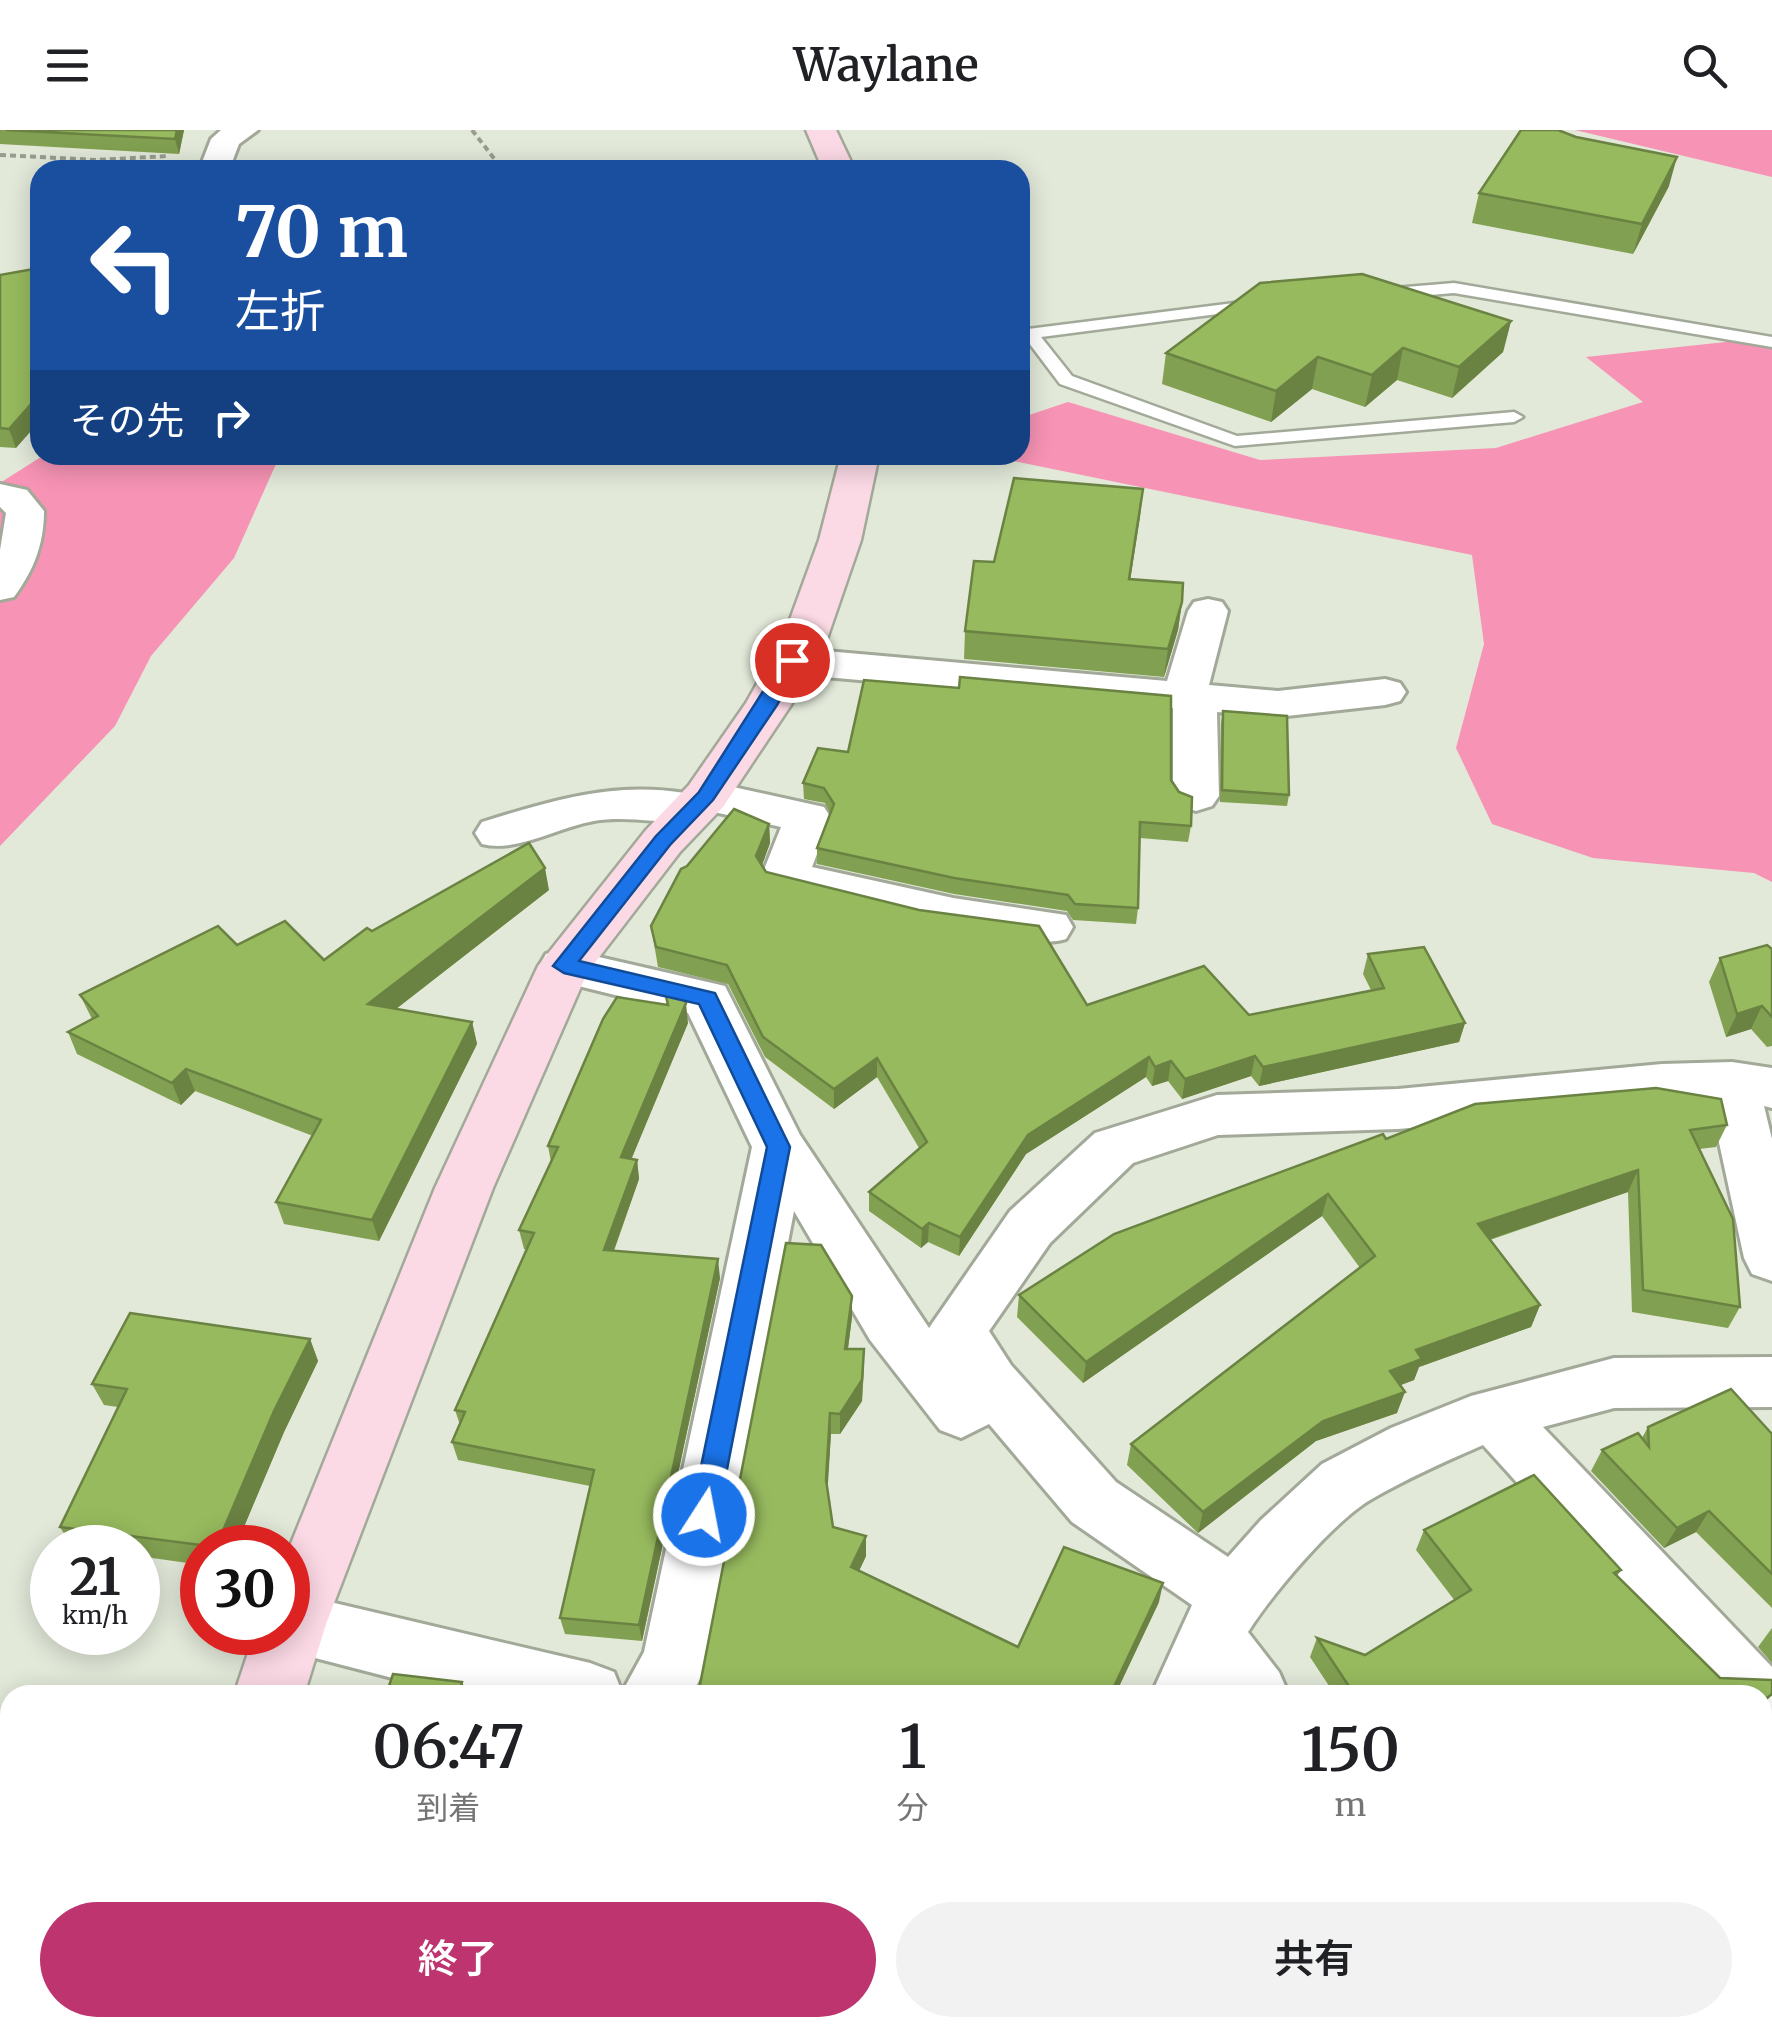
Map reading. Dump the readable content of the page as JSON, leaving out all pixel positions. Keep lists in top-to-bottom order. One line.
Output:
{"page":{"header":"Waylane","turn":["70 m","左折"],"then":"その先","speed":"21 km/h","limit":"30","eta":["06:47","到着","1","分","150","m"],"buttons":["終了","共有"]}}
